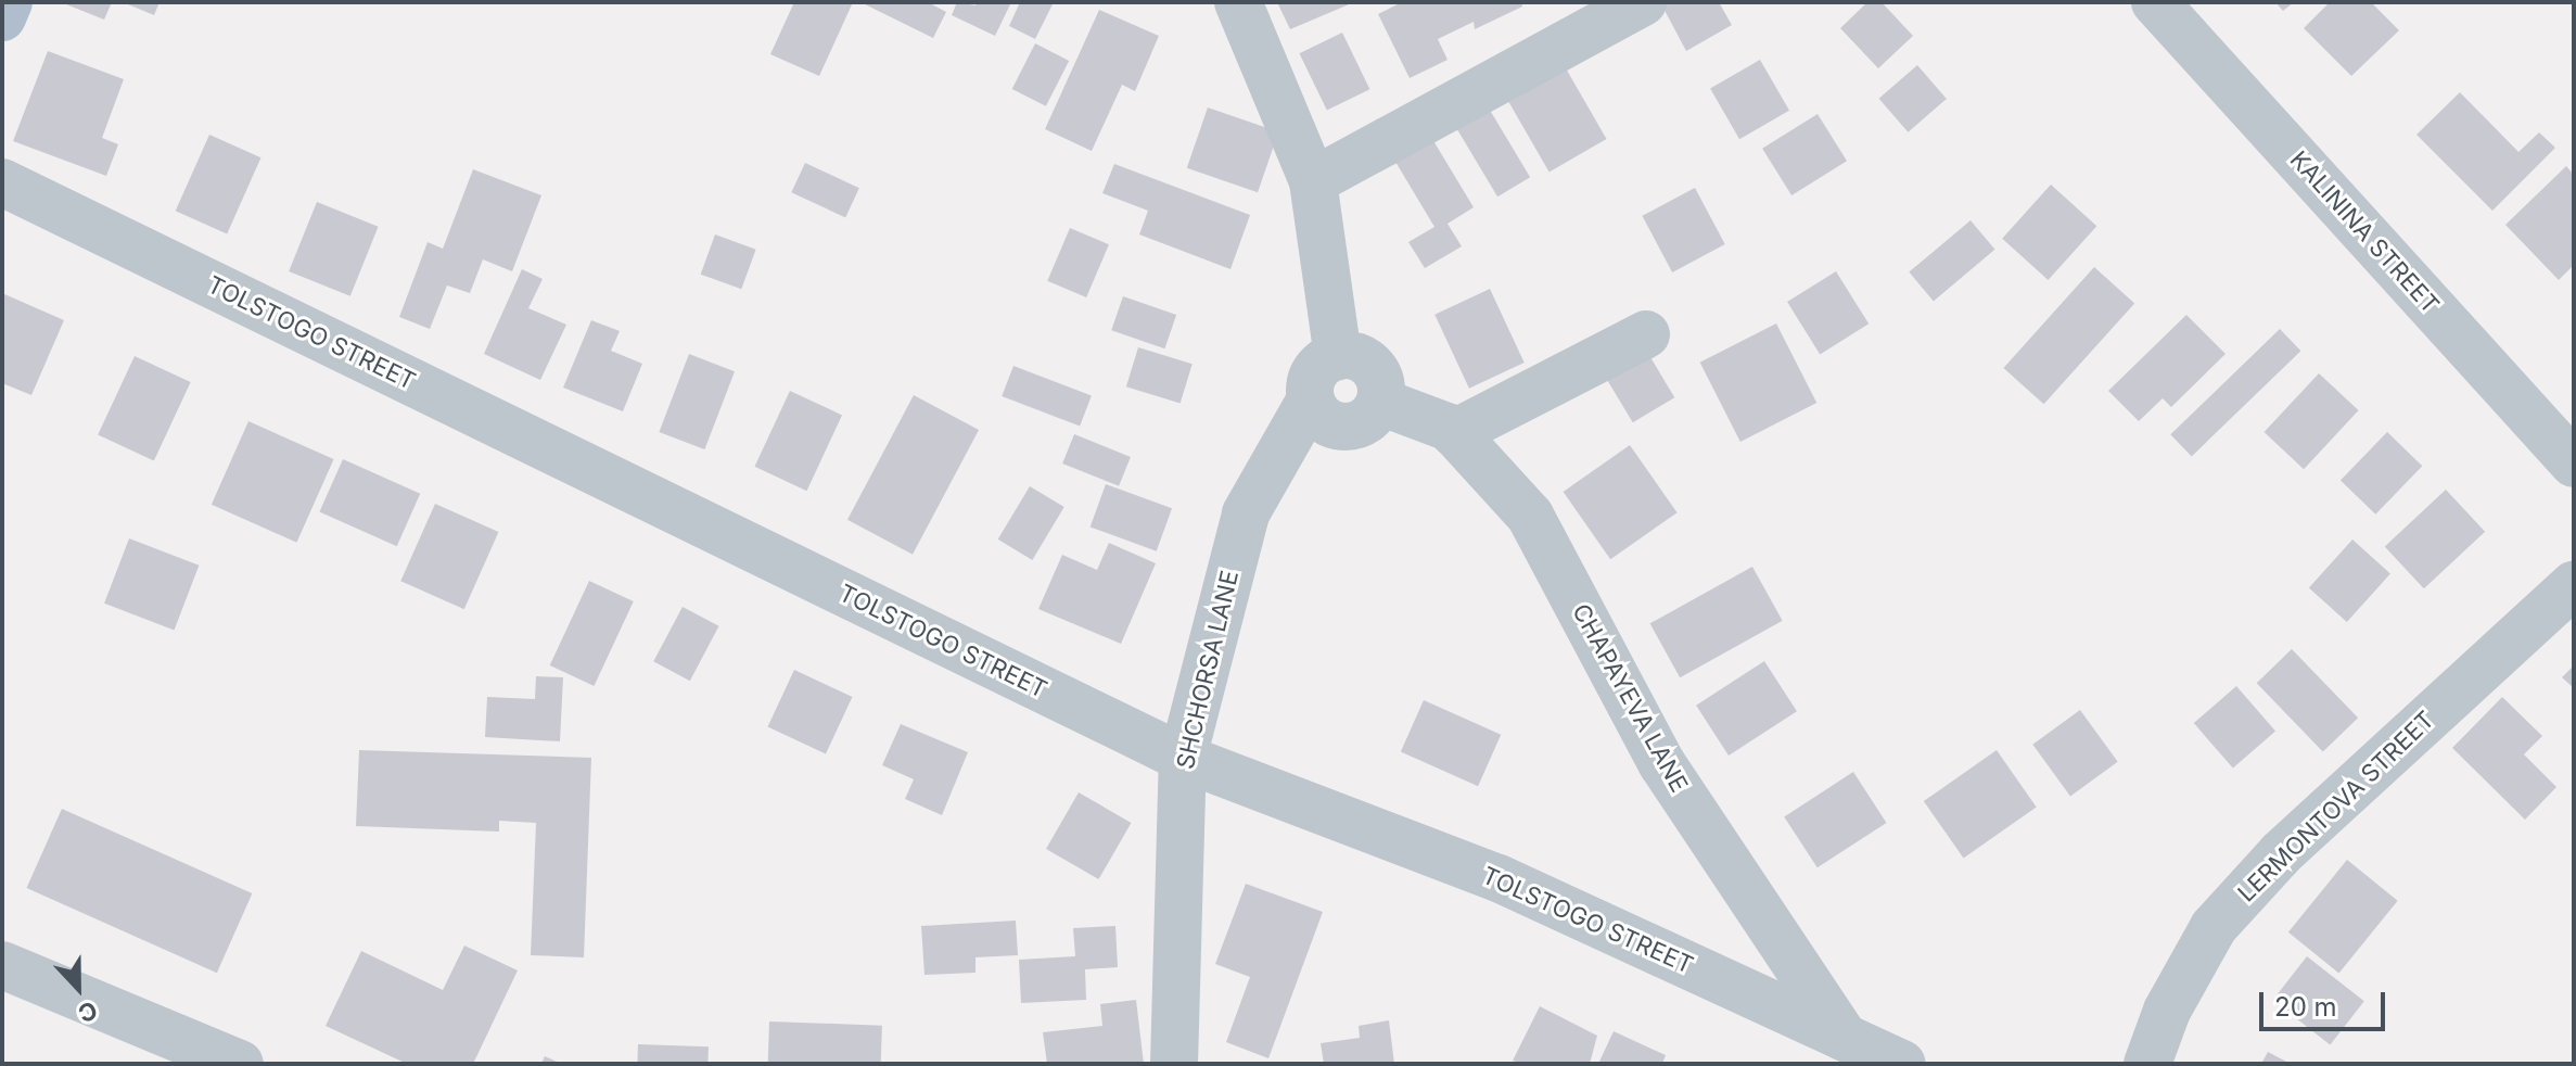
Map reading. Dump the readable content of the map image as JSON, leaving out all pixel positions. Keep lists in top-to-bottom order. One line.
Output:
{"streets":{"street":["KALININA STREET","TOLSTOGO STREET","SHCHORSA LANE","CHAPAYEVA LANE","LERMONTOVA STREET"]},"crossings":[["TOLSTOGO STREET","SHCHORSA LANE"],["TOLSTOGO STREET","CHAPAYEVA LANE"],["SHCHORSA LANE","CHAPAYEVA LANE"]],"scale_bar":"20 m","north":"bottom"}
